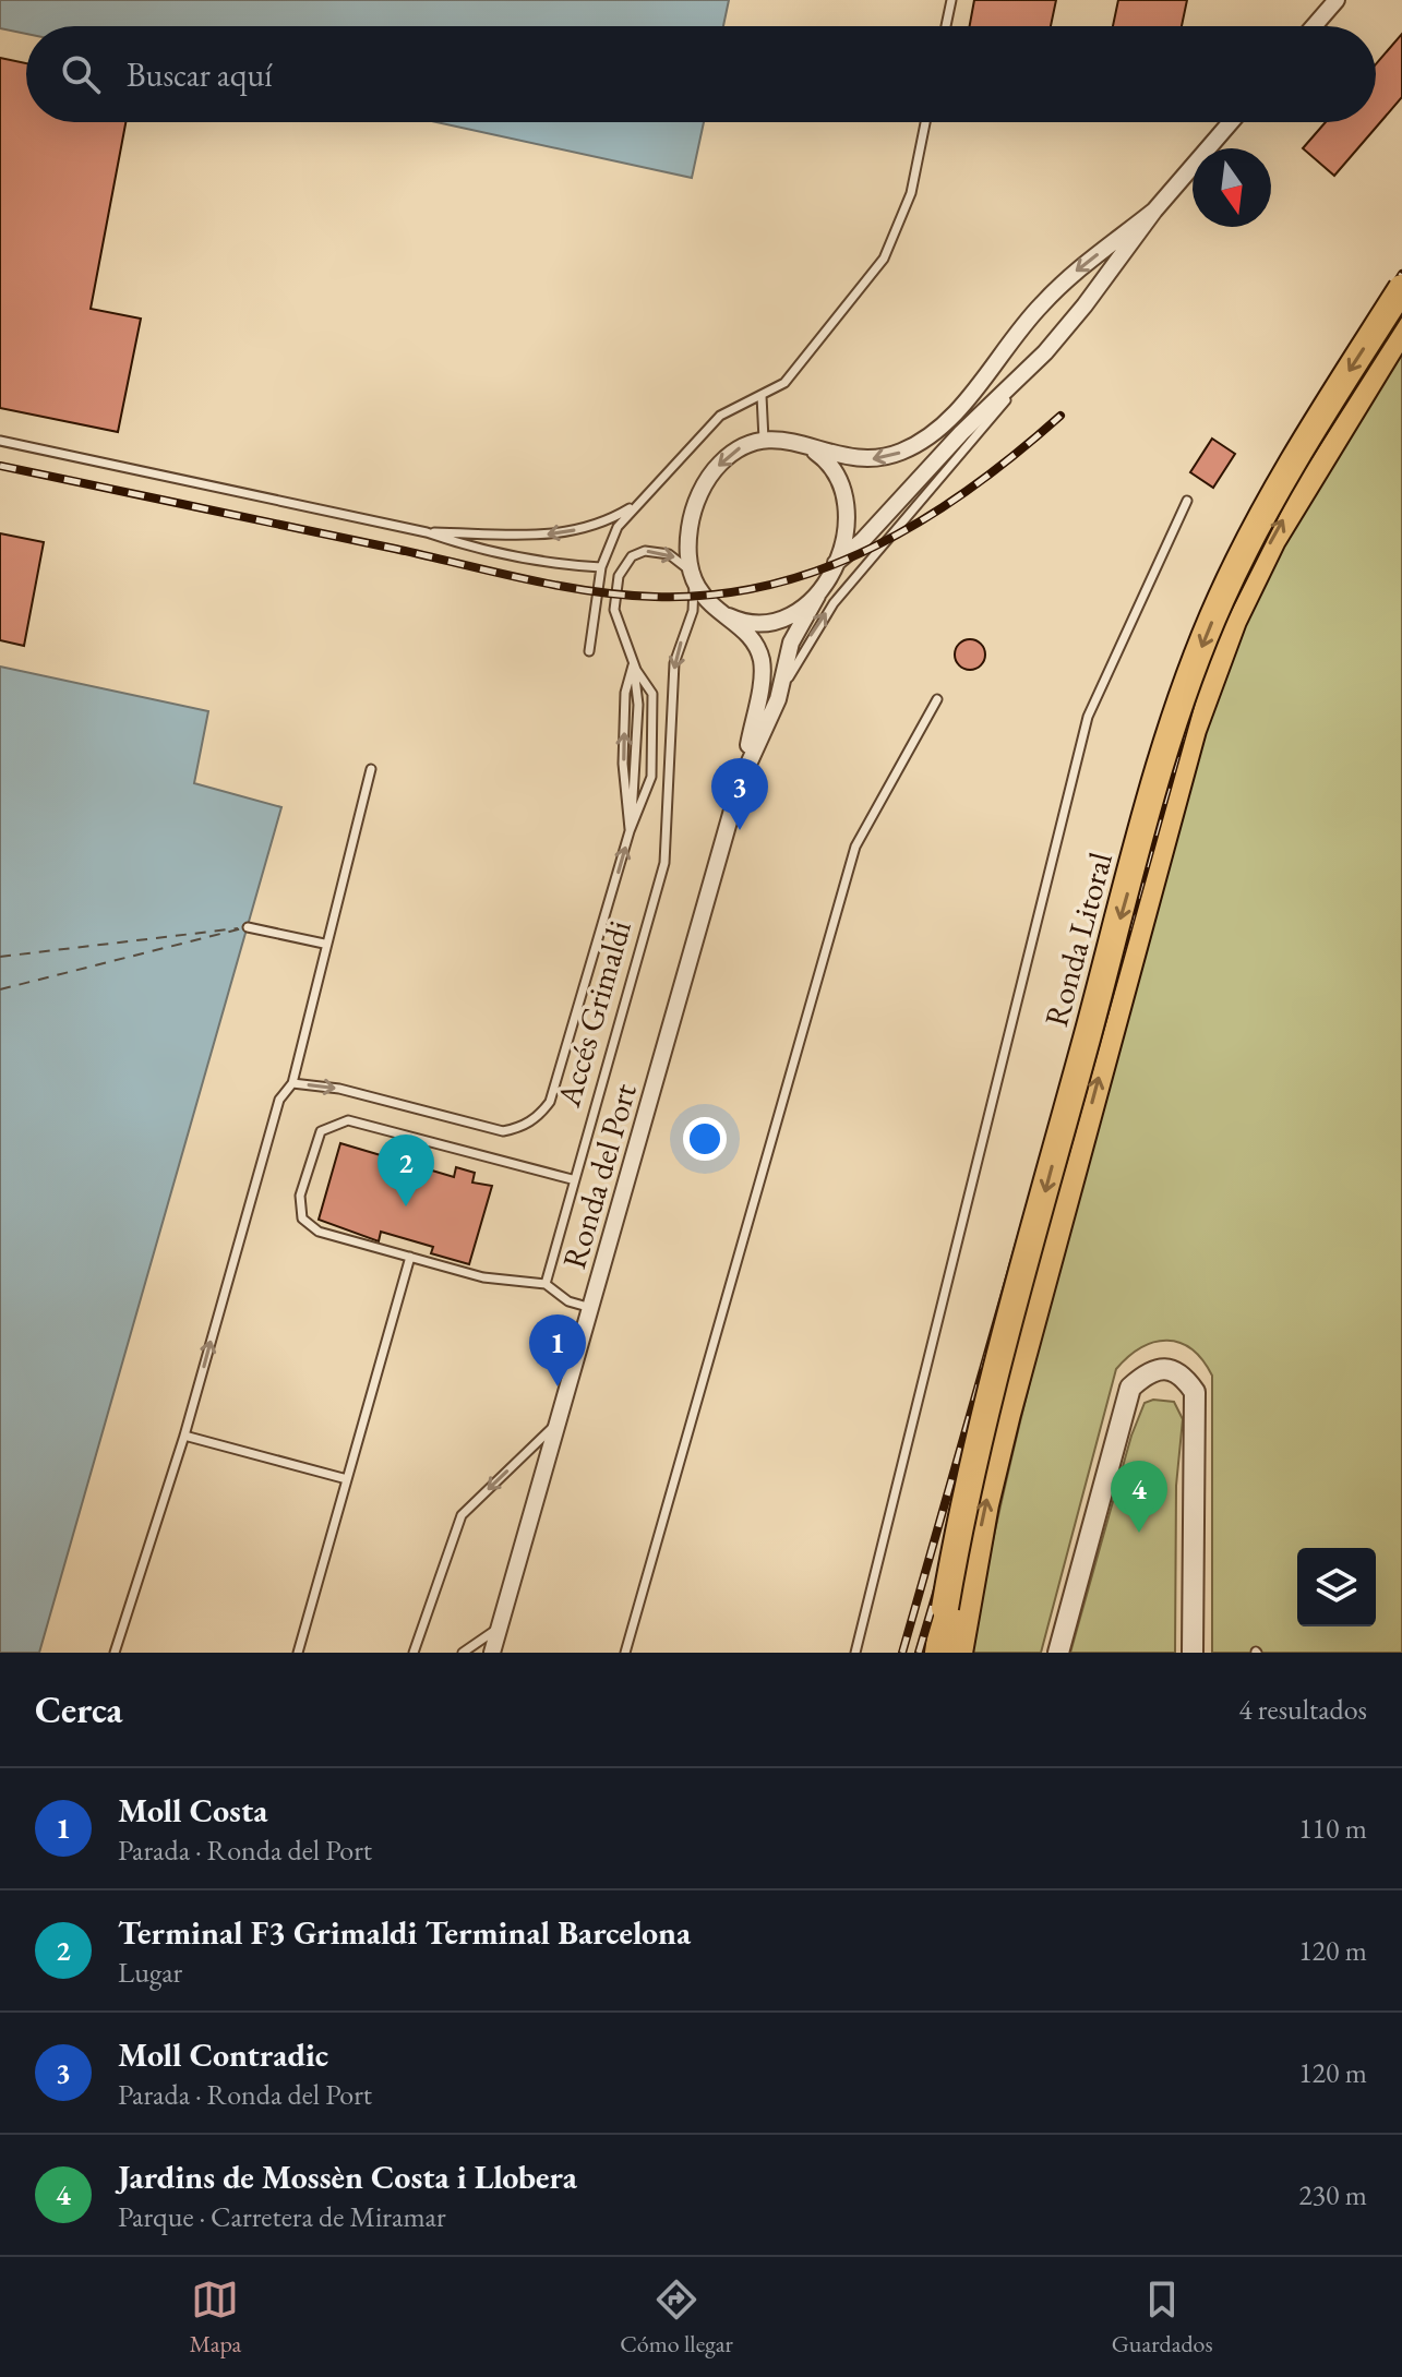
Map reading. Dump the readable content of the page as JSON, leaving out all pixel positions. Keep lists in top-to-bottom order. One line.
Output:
{"streets":{"highway":["Ronda Litoral"],"street":["Ronda del Port"],"lane":["Accés Grimaldi"]},"north":"bottom","page":{"search":"Buscar aquí","pins":["3","2","1","4"],"heading":["Cerca","4 resultados"],"list":[{"mark":"1","name":"Moll Costa","note":"Parada · Ronda del Port","value":"110 m"},{"mark":"2","name":"Terminal F3 Grimaldi Terminal Barcelona","note":"Lugar","value":"120 m"},{"mark":"3","name":"Moll Contradic","note":"Parada · Ronda del Port","value":"120 m"},{"mark":"4","name":"Jardins de Mossèn Costa i Llobera","note":"Parque · Carretera de Miramar","value":"230 m"}],"nav":["Mapa","Cómo llegar","Guardados"]}}
